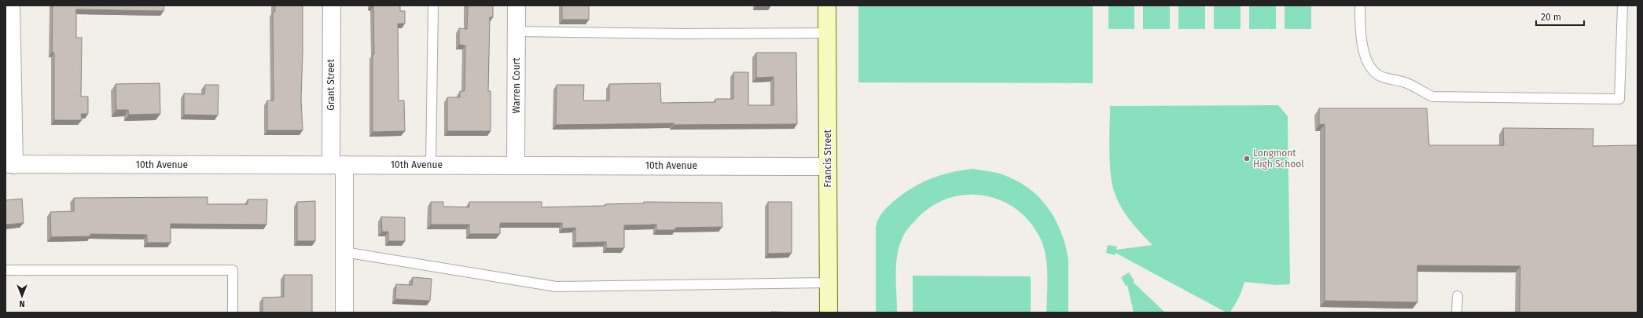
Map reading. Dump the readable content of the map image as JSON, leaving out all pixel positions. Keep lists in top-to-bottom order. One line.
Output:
{"streets":{"street":["Grant Street","Warren Court","Francis Street","10th Avenue"]},"crossings":[["Grant Street","10th Avenue"],["Warren Court","10th Avenue"],["Francis Street","10th Avenue"]],"places":["Longmont High School"],"scale_bar":"20 m","north":"bottom"}
